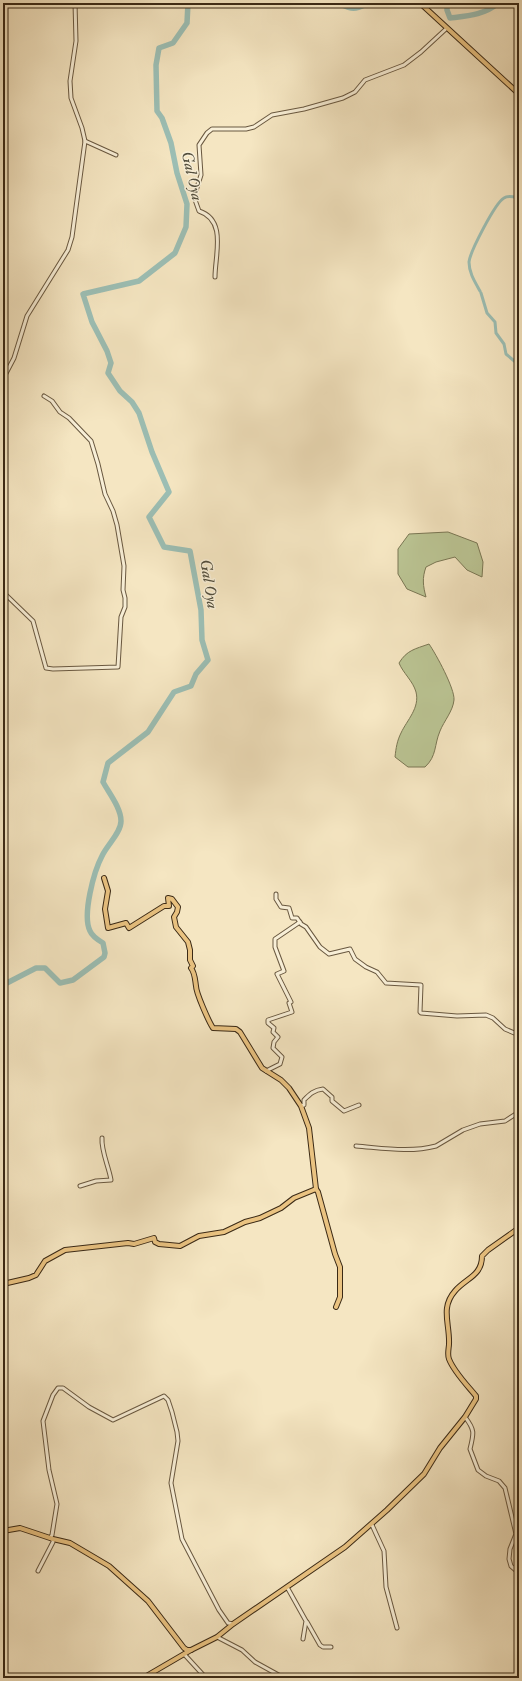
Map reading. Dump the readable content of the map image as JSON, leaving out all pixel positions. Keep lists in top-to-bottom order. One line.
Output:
{"water":["Gal Oya"]}
